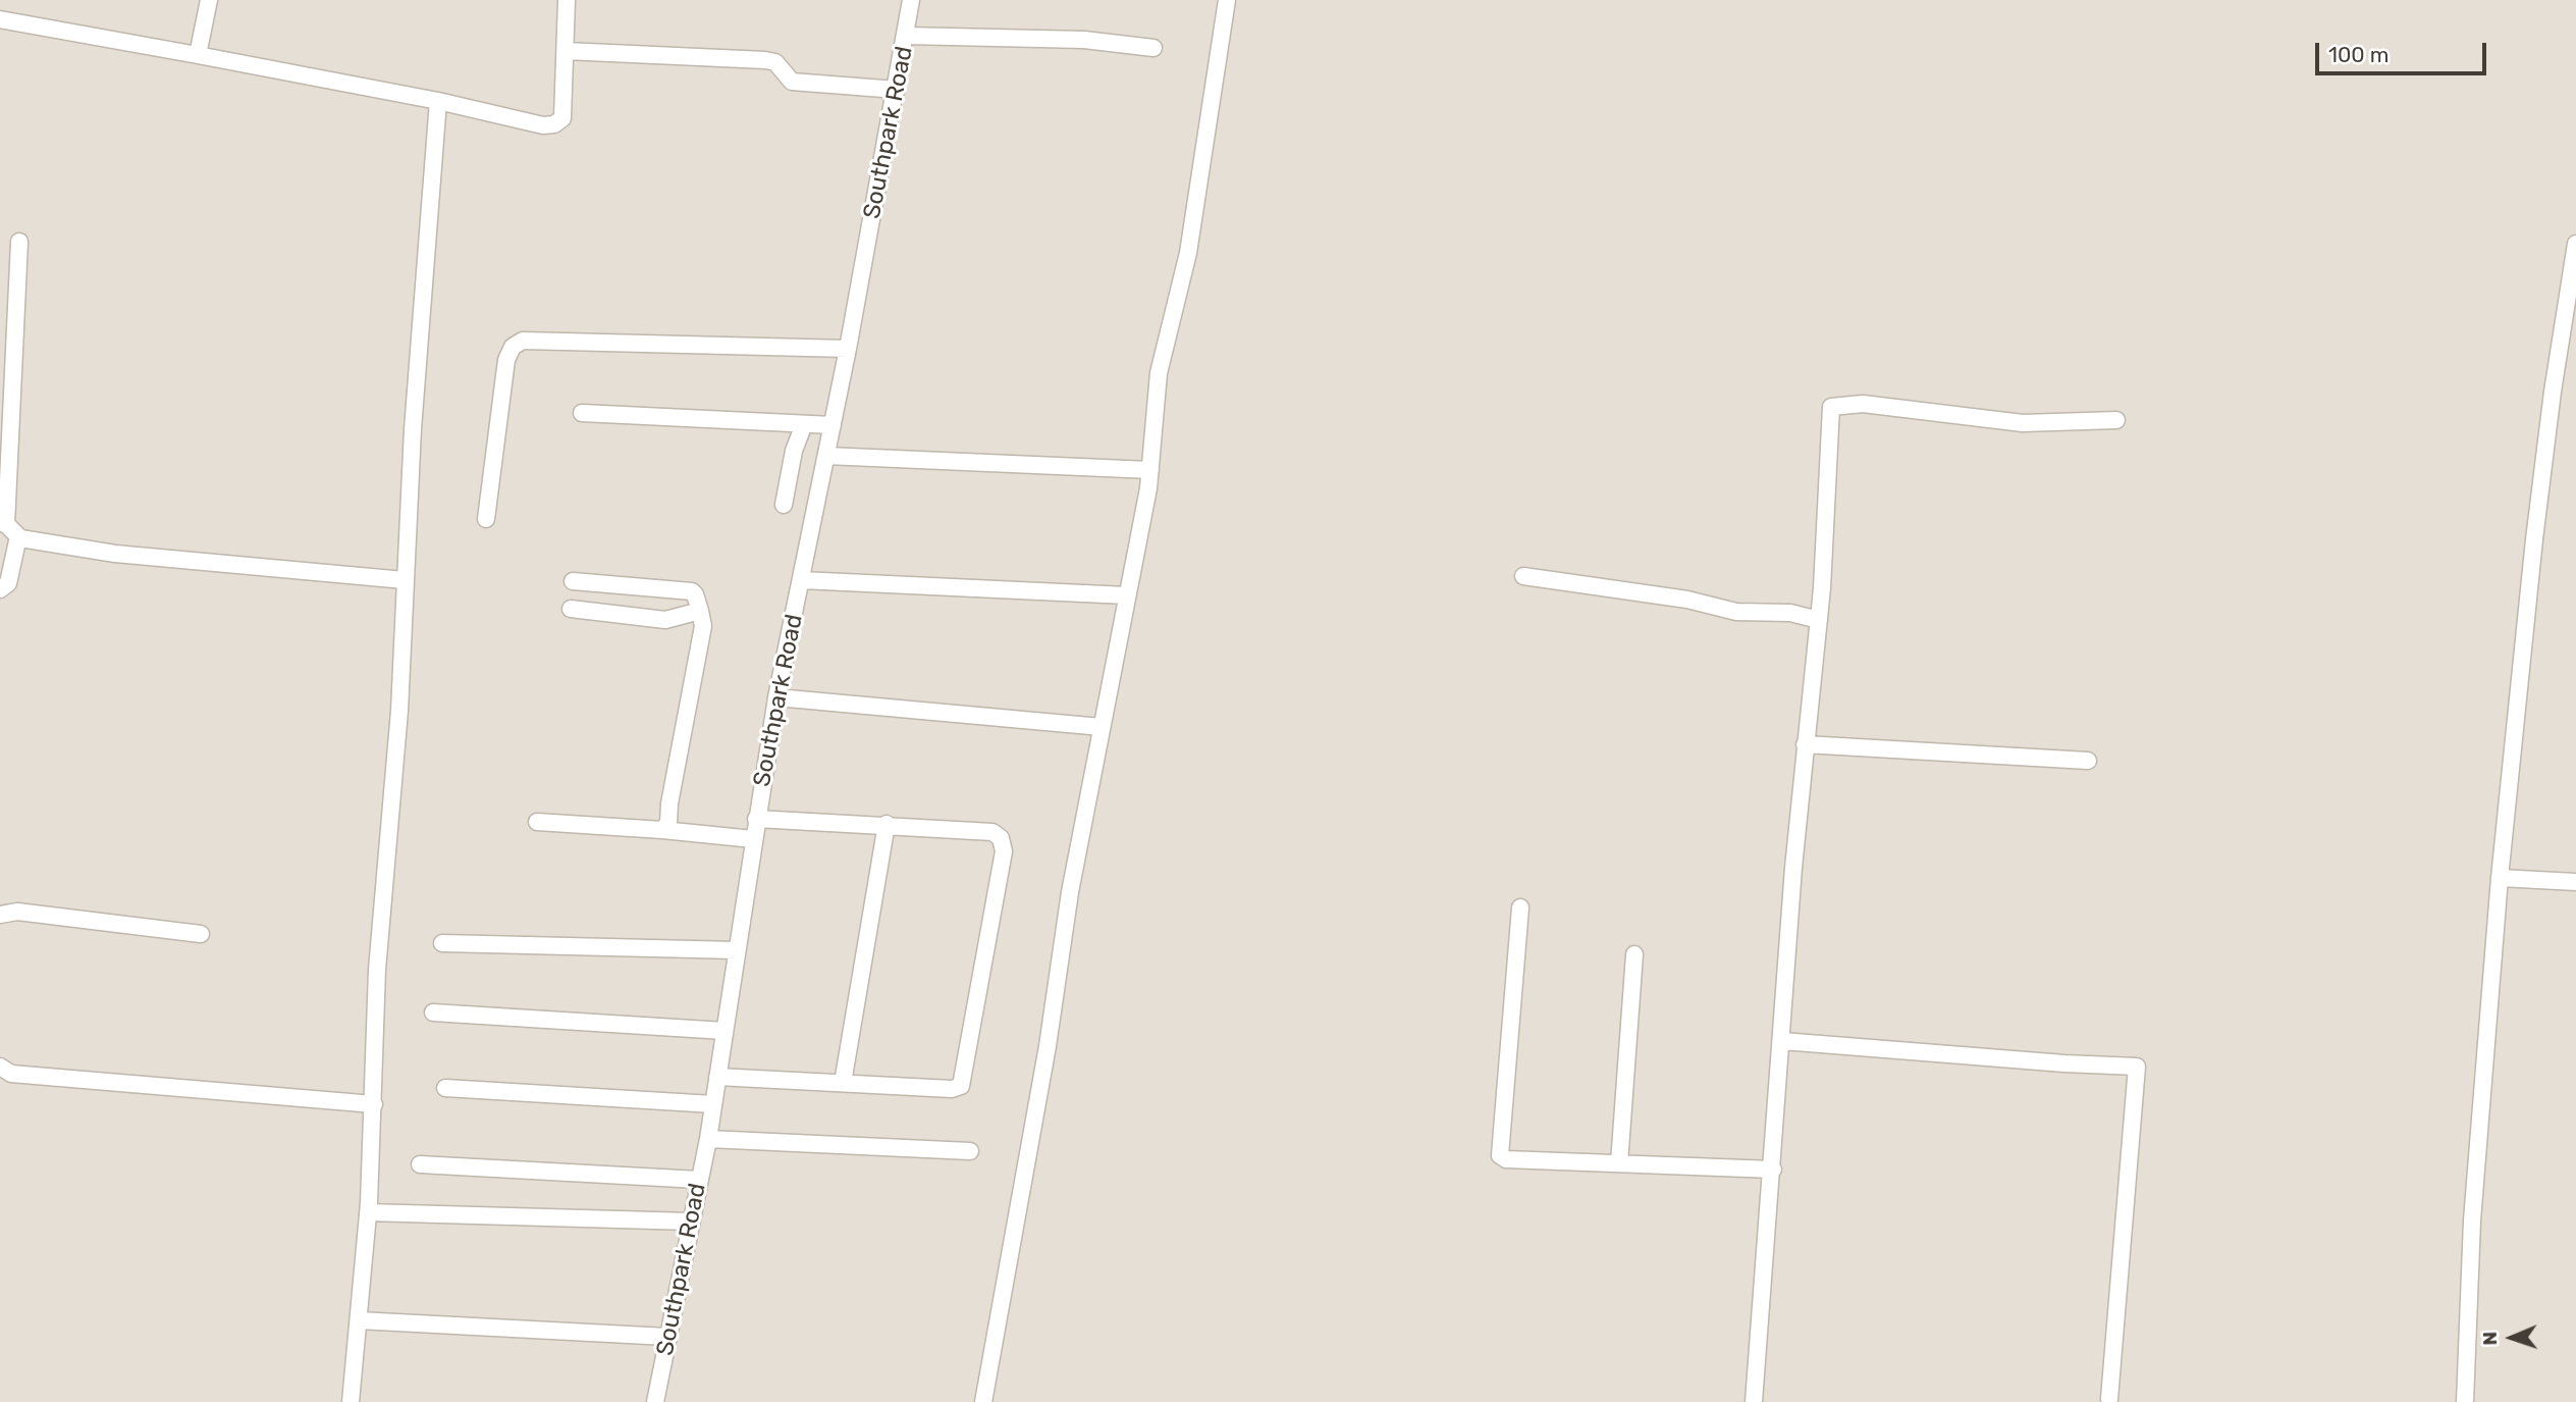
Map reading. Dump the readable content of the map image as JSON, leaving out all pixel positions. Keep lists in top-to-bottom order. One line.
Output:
{"streets":{"street":["Southpark Road"]},"scale_bar":"100 m","north":"left"}
